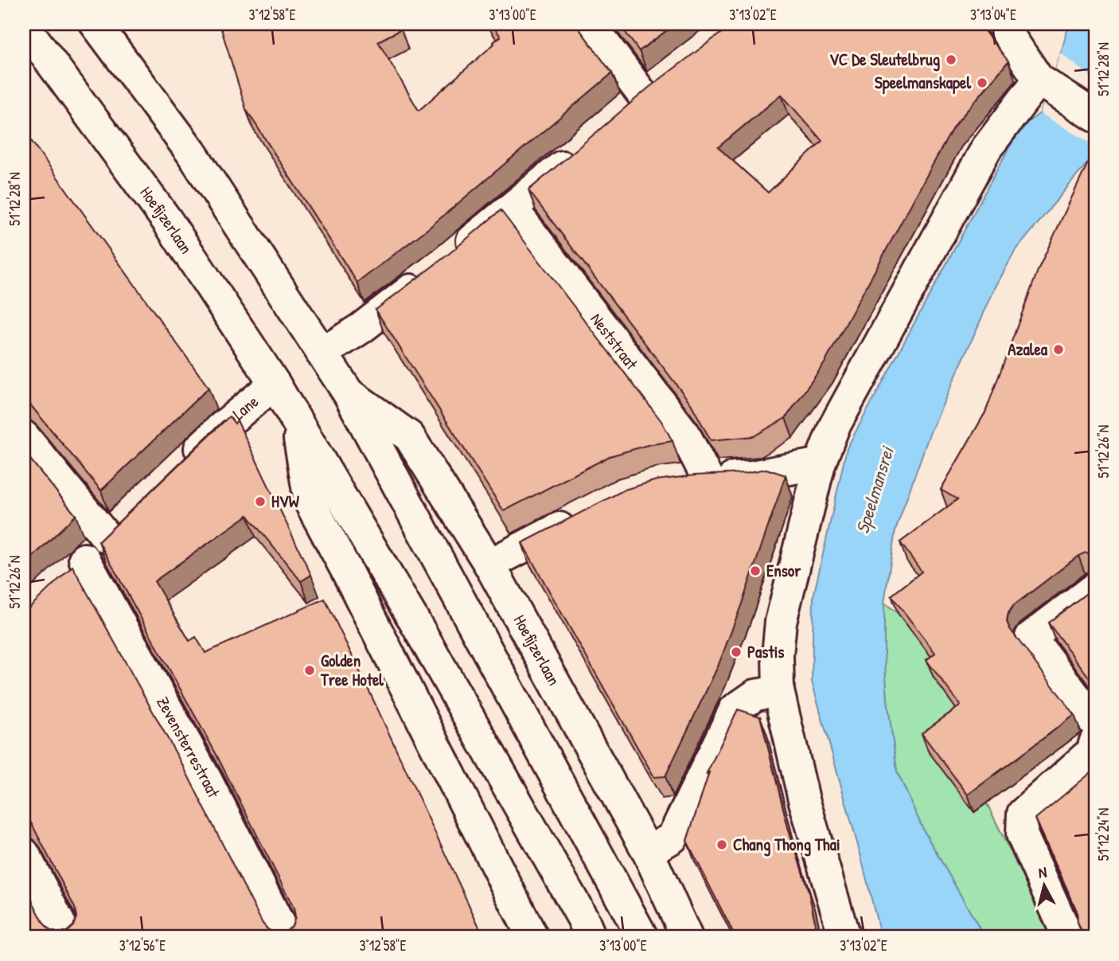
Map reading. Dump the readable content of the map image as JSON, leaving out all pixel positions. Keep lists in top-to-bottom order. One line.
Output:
{"streets":{"street":["Hoefijzerlaan","Neststraat","Lane","Zevensterrestraat"]},"crossings":[["Hoefijzerlaan","Lane"]],"water":["Speelmansrei"],"places":["VC De Sleutelbrug","Speelmanskapel","Azalea","HVW","Ensor","Pastis","Golden Tree Hotel","Chang Thong Thai"],"north":"top","coordinates":["3°12'58\"E","3°13'00\"E","3°13'02\"E","3°13'04\"E","51°12'28\"N","51°12'26\"N","51°12'24\"N","3°12'56\"E"]}
